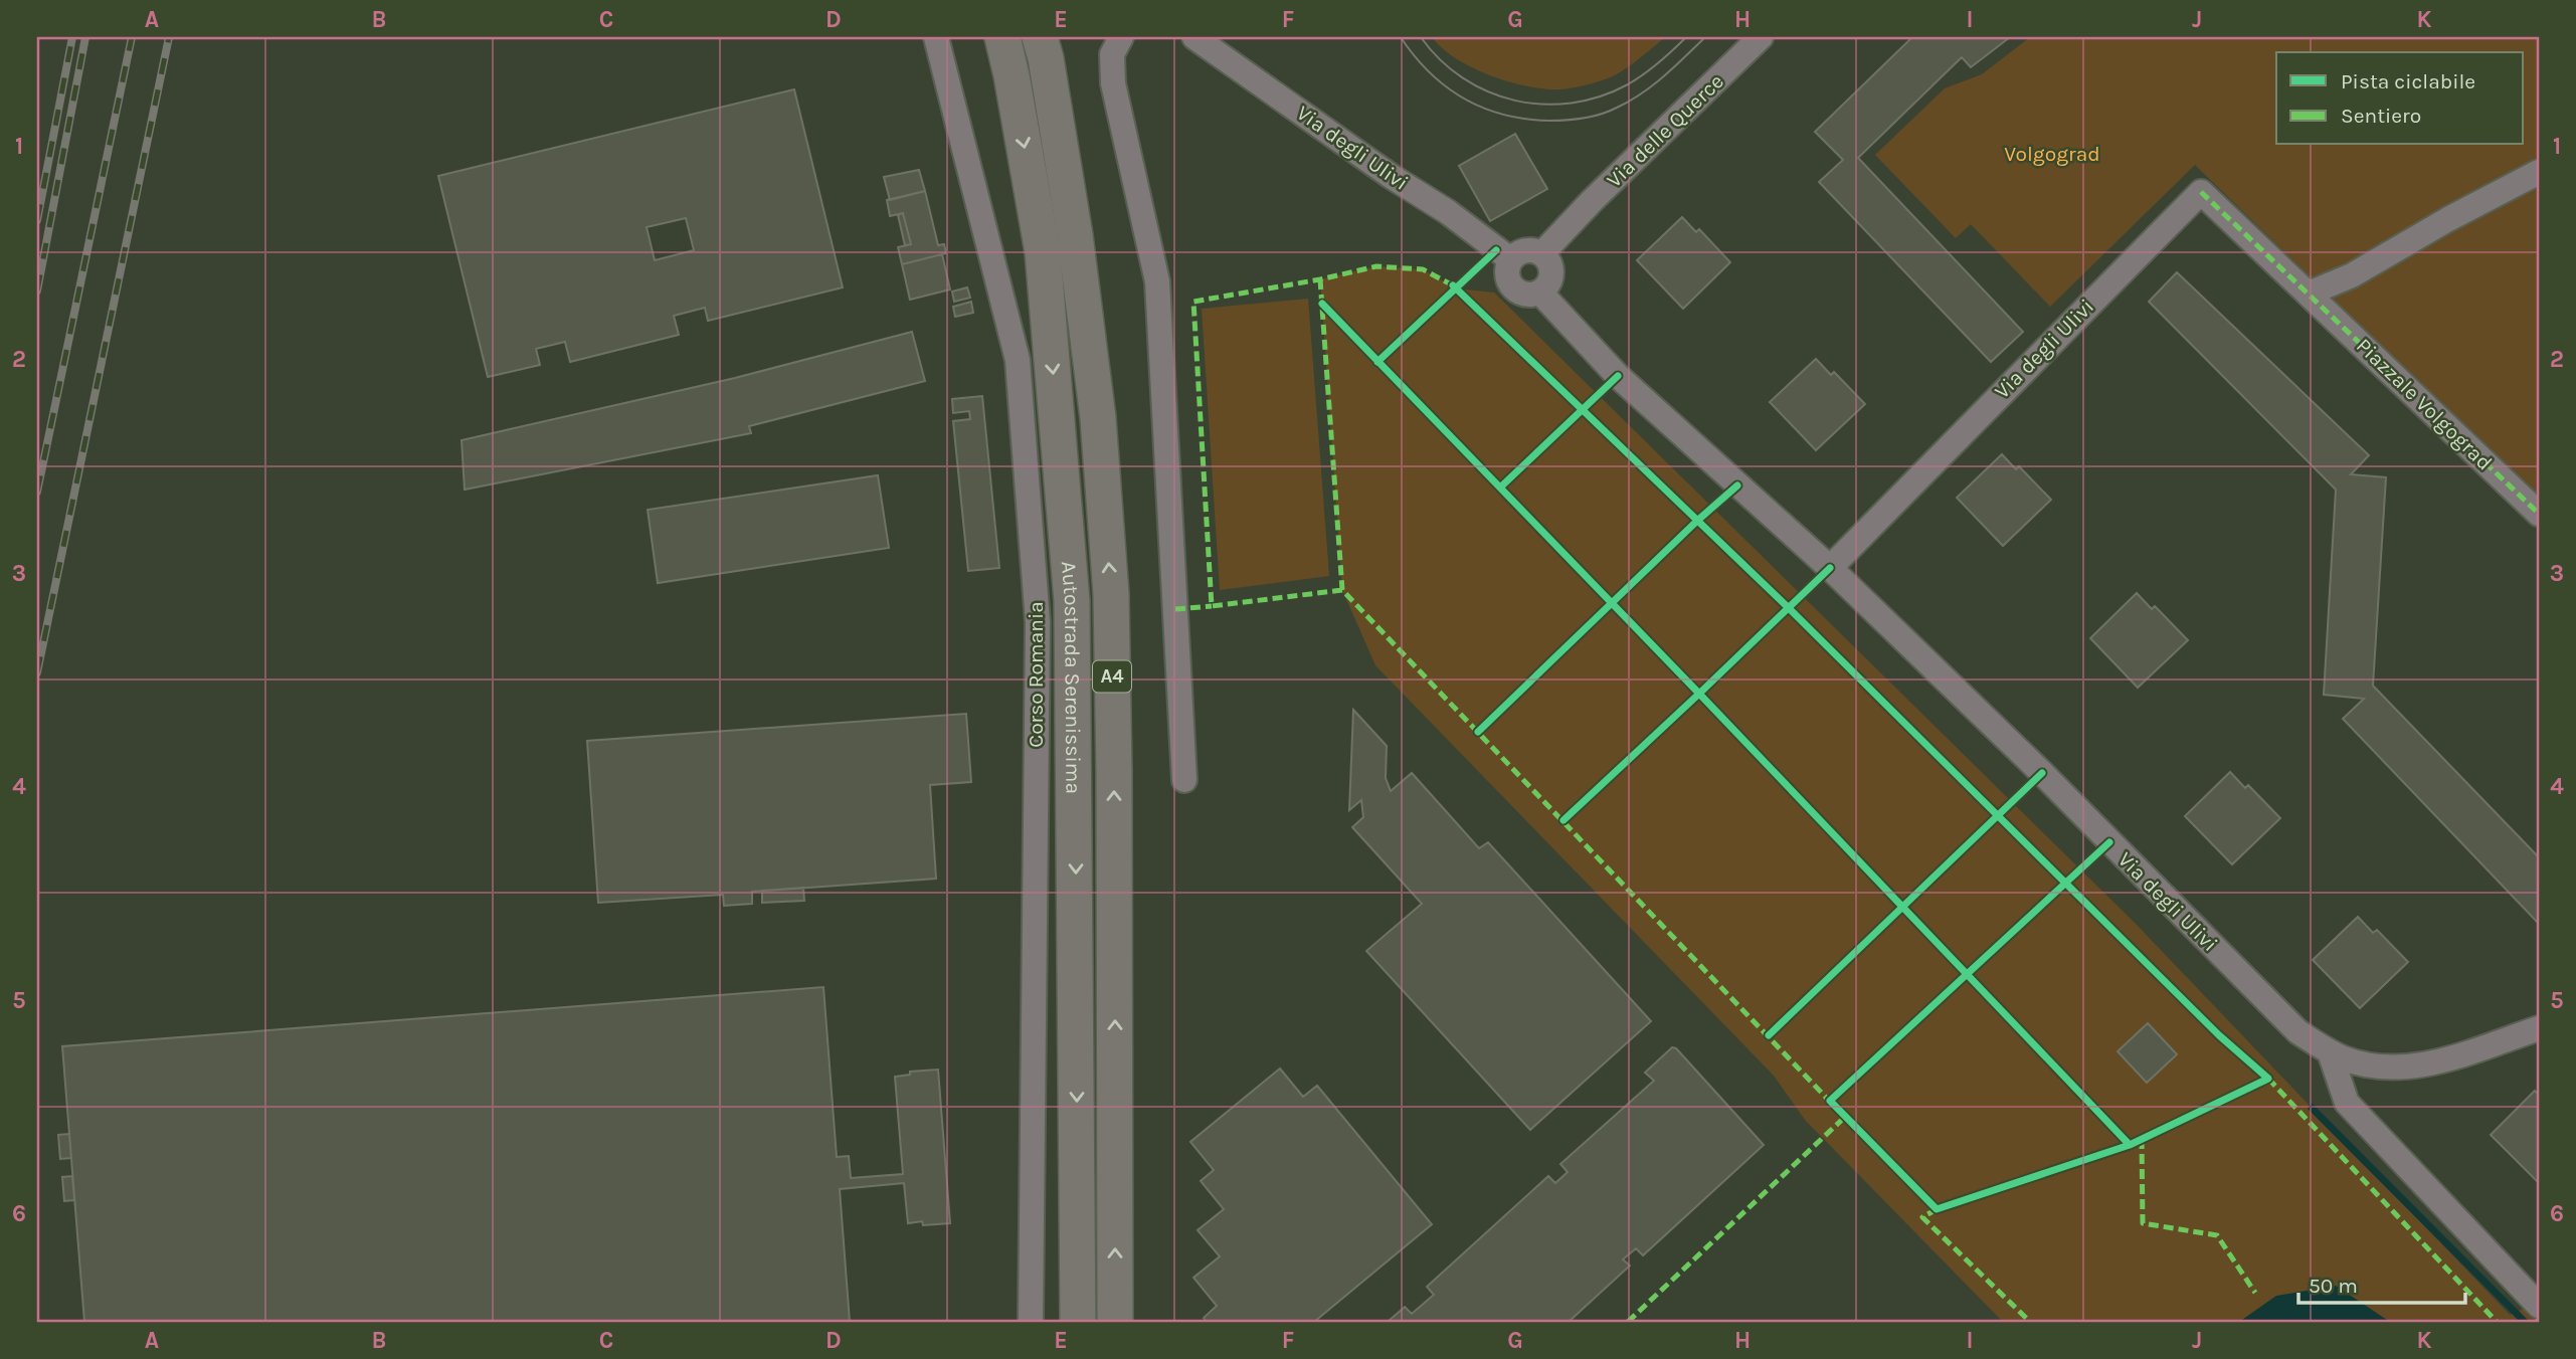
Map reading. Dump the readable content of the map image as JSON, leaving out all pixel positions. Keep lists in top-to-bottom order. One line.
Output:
{"streets":{"highway":["A4","Autostrada Serenissima"],"street":["Via delle Querce","Via degli Ulivi","Piazzale Volgograd","Corso Romania"]},"crossings":[["Via delle Querce","Via degli Ulivi"],["Via degli Ulivi","Piazzale Volgograd"]],"parks":["Volgograd"],"legend":["Pista ciclabile","Sentiero"],"scale_bar":"50 m","grid":{"columns":["A","B","C","D","E","F","G","H","I","J","K"],"rows":["1","2","3","4","5","6"]}}
